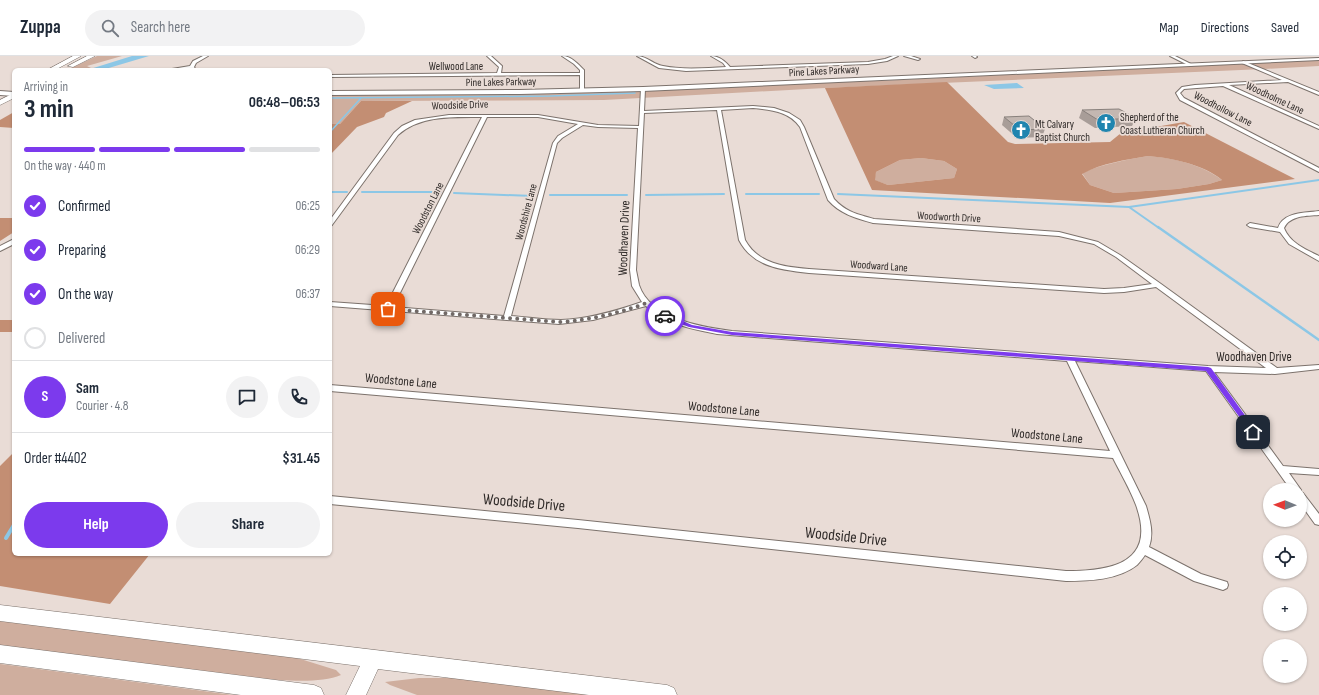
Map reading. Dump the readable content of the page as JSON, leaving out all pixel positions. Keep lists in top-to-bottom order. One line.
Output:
{"streets":{"street":["Wellwood Lane","Pine Lakes Parkway","Woodholme Lane","Woodside Drive","Woodhollow Lane","Woodston Lane","Woodshire Lane","Woodworth Drive","Woodhaven Drive","Woodward Lane","Woodstone Lane"]},"crossings":[["Pine Lakes Parkway","Woodhaven Drive"],["Woodholme Lane","Woodhollow Lane"],["Woodside Drive","Woodston Lane"],["Woodside Drive","Woodshire Lane"],["Woodside Drive","Woodhaven Drive"],["Woodworth Drive","Woodhaven Drive"],["Woodworth Drive","Woodward Lane"]],"places":{"church":["Shepherd of the Coast Lutheran Church","Mt Calvary Baptist Church"]},"north":"left","page":{"header":"Zuppa","search":"Search here","nav":["Map","Directions","Saved"],"heading":["3 min","Arriving in","06:48–06:53"],"panel":["Sam","Courier · 4.8","Order #4402","$31.45"],"bar":"On the way · 440 m","list":[["Confirmed","06:25"],["Preparing","06:29"],["On the way","06:37"],"Delivered"],"round":"S","map_buttons":["+","−"],"buttons":["Help","Share"]}}
